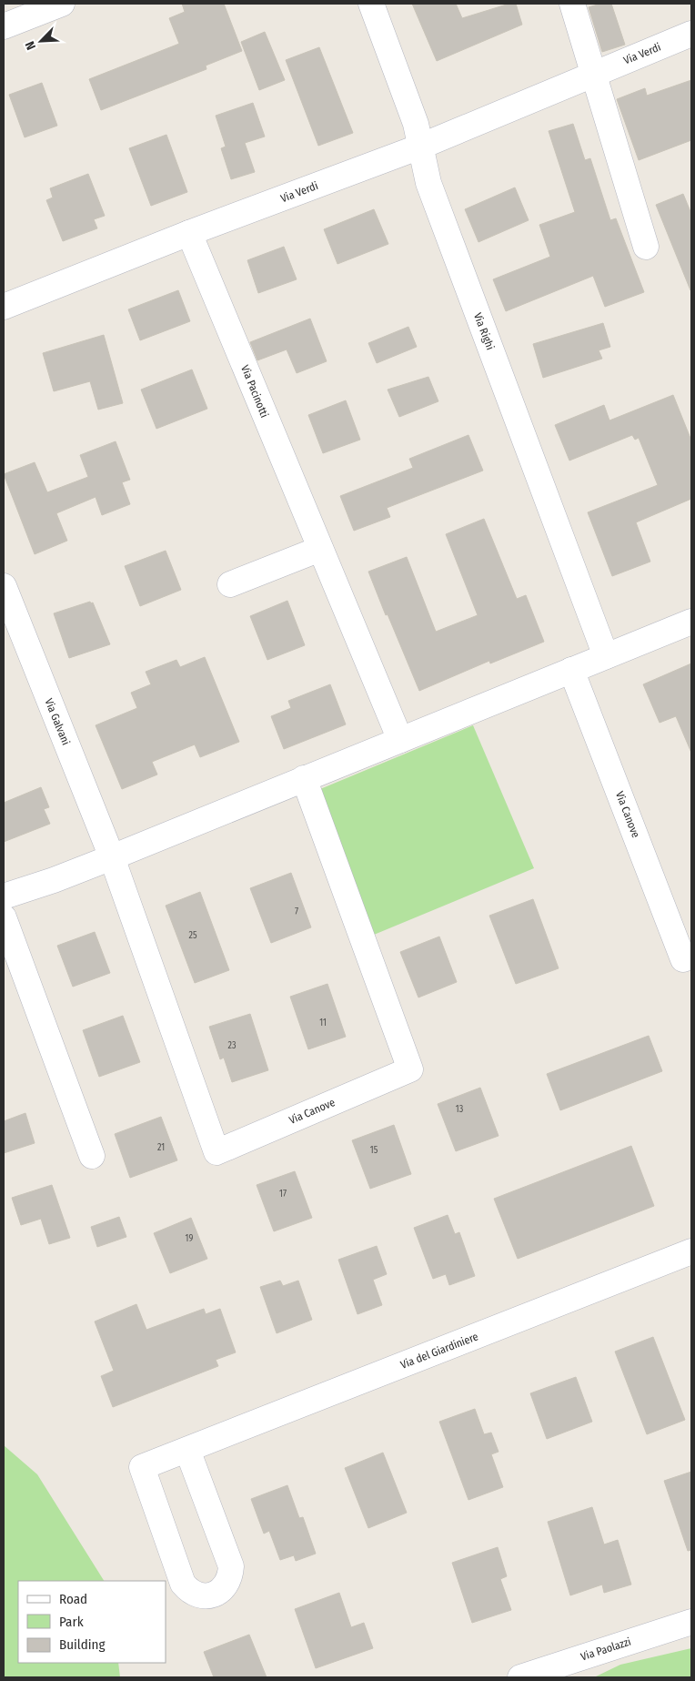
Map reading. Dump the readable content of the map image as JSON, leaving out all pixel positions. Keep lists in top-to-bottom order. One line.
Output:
{"streets":{"street":["Via Verdi","Via Righi","Via Pacinotti","Via Galvani","Via Canove","Via del Giardiniere","Via Paolazzi"]},"crossings":[["Via Verdi","Via Righi"],["Via Verdi","Via Pacinotti"],["Via Galvani","Via Canove"]],"house_numbers":["7","25","11","23","13","21","15","17","19"],"legend":["Road","Park","Building"],"north":"bottom left"}
